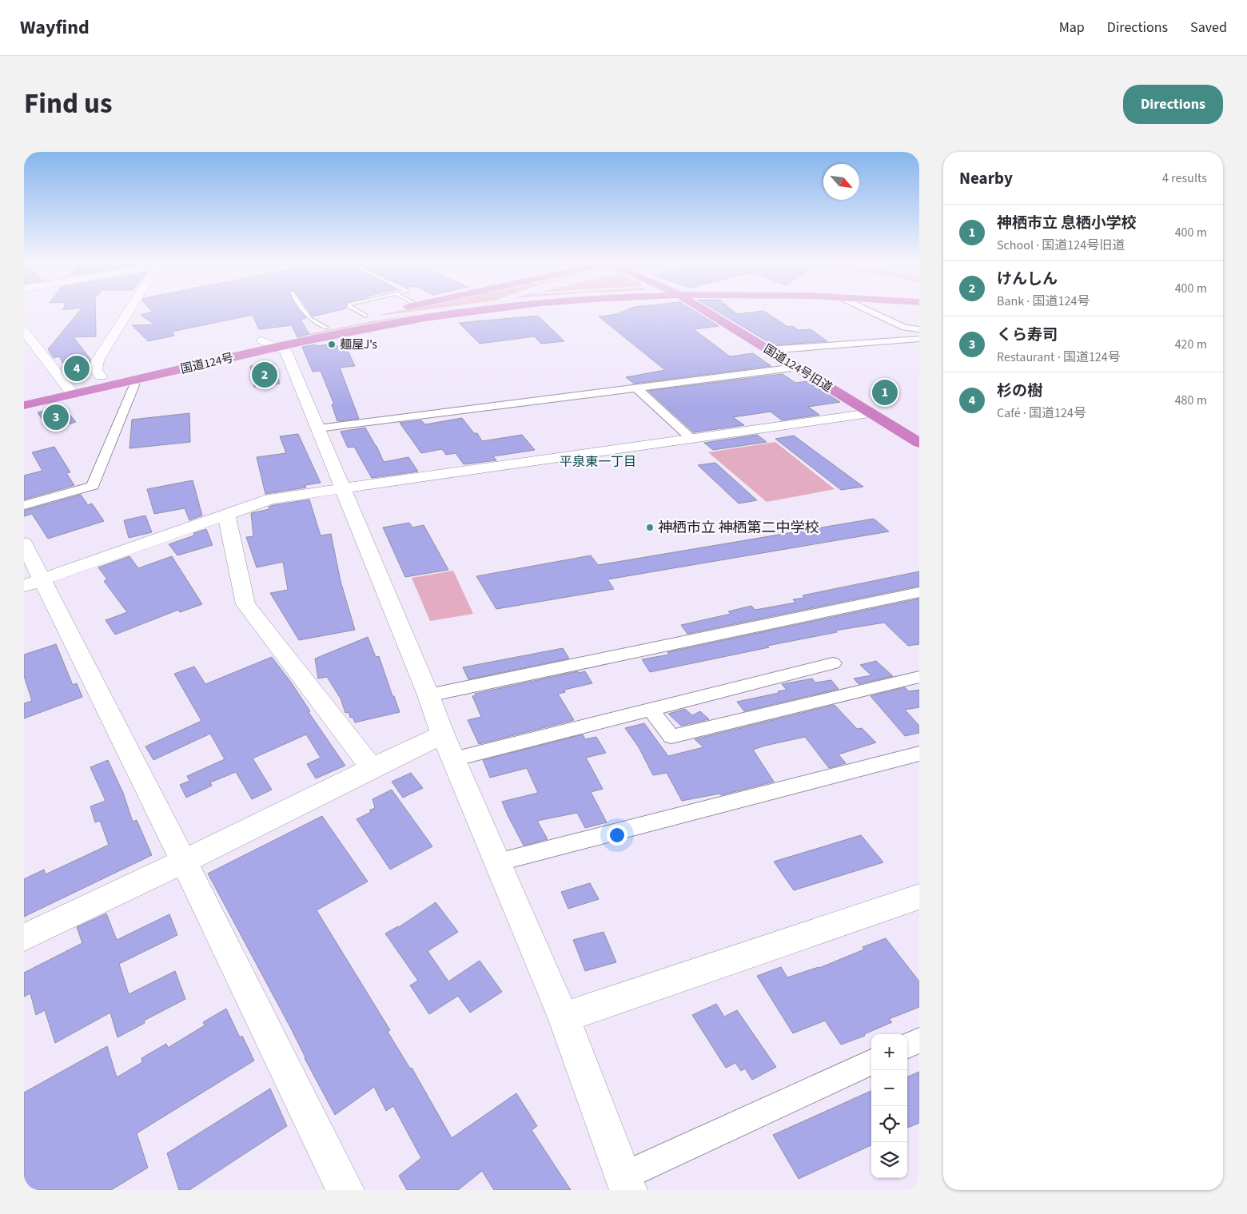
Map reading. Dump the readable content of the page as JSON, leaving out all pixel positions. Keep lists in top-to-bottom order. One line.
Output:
{"streets":{"highway":["国道124号","国道124号旧道"]},"districts":["平泉東一丁目"],"places":["麺屋J's","神栖市立 神栖第二中学校"],"north":"bottom right","page":{"header":"Wayfind","nav":["Map","Directions","Saved"],"title":"Find us","buttons":"Directions","heading":["Nearby","4 results"],"list":[{"mark":"1","name":"神栖市立 息栖小学校","note":"School · 国道124号旧道","value":"400 m"},{"mark":"2","name":"けんしん","note":"Bank · 国道124号","value":"400 m"},{"mark":"3","name":"くら寿司","note":"Restaurant · 国道124号","value":"420 m"},{"mark":"4","name":"杉の樹","note":"Café · 国道124号","value":"480 m"}],"pins":["4","2","1","3"],"map_buttons":["+","−"]}}
